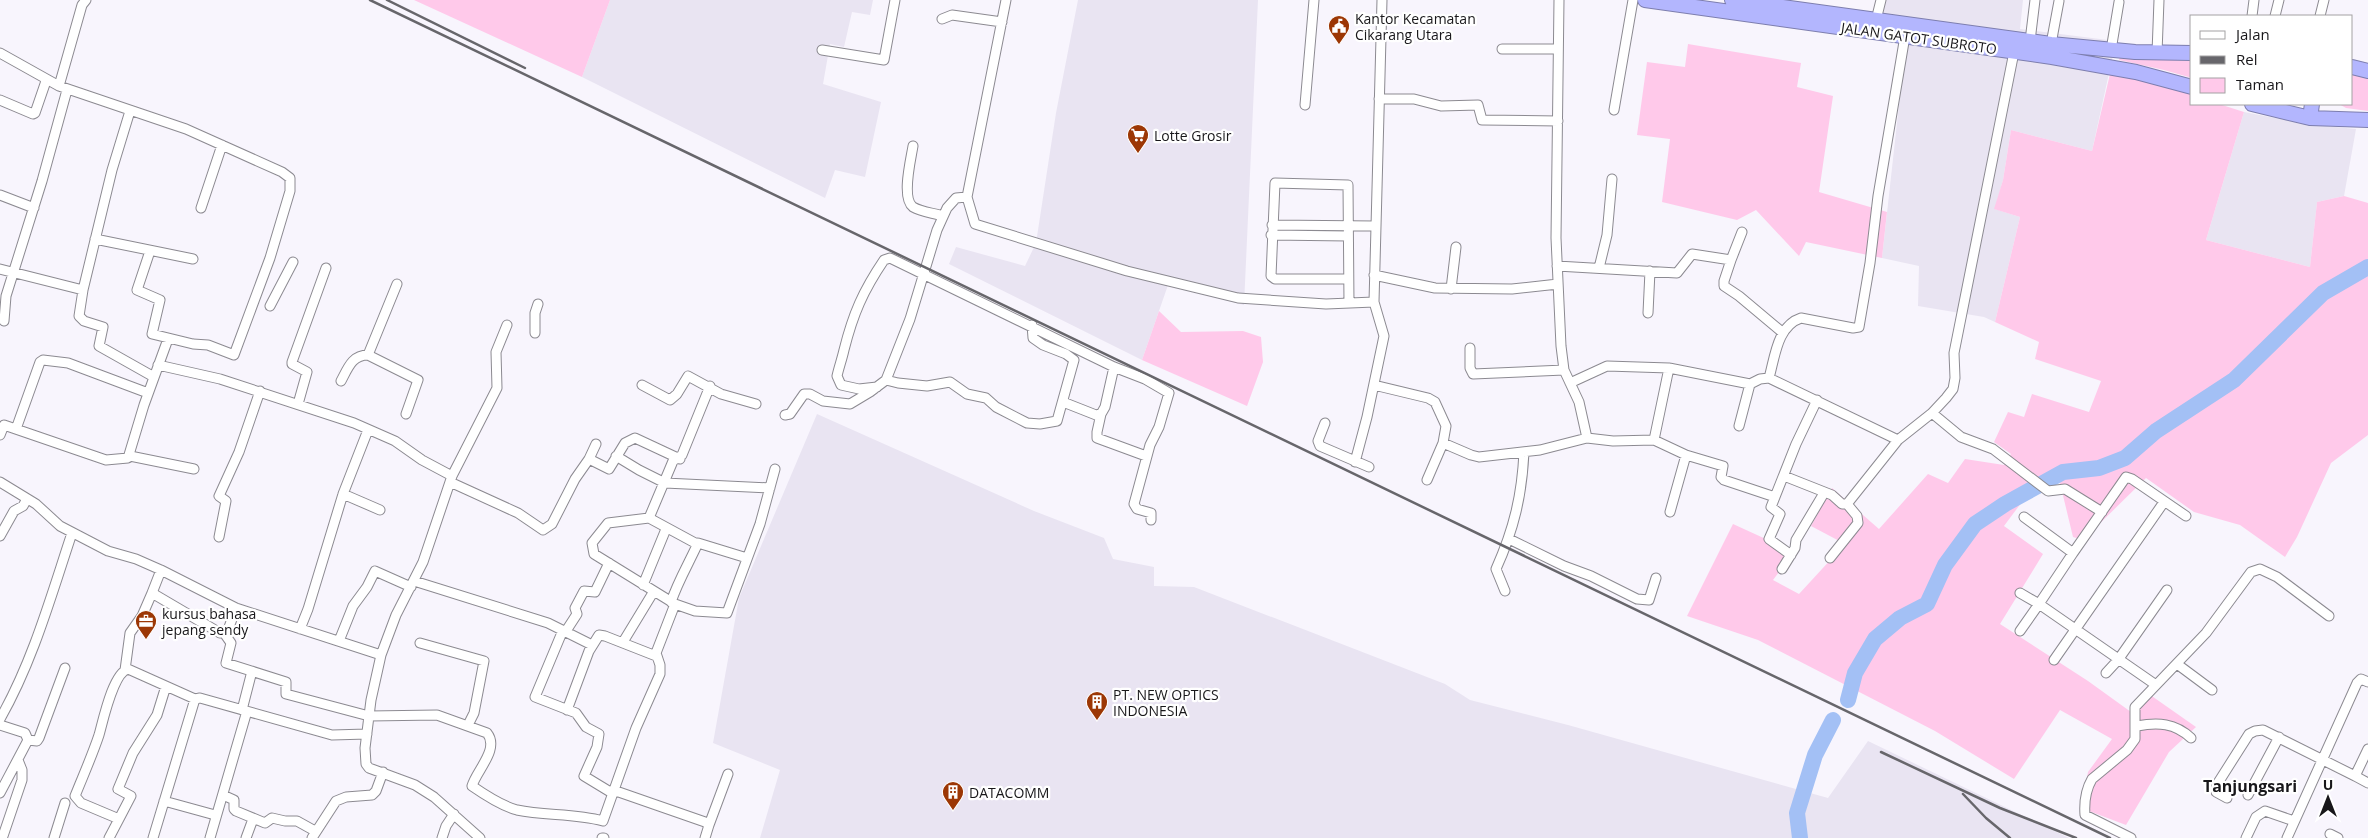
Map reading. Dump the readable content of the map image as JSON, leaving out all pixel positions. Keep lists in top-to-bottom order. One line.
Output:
{"streets":{"highway":["JALAN GATOT SUBROTO"]},"districts":["Tanjungsari"],"places":{"public building":["Kantor Kecamatan Cikarang Utara"],"supermarket":["Lotte Grosir"],"office":["kursus bahasa jepang sendy"],"building":["PT. NEW OPTICS INDONESIA","DATACOMM"]},"legend":["Jalan","Rel","Taman"],"north":"top"}
